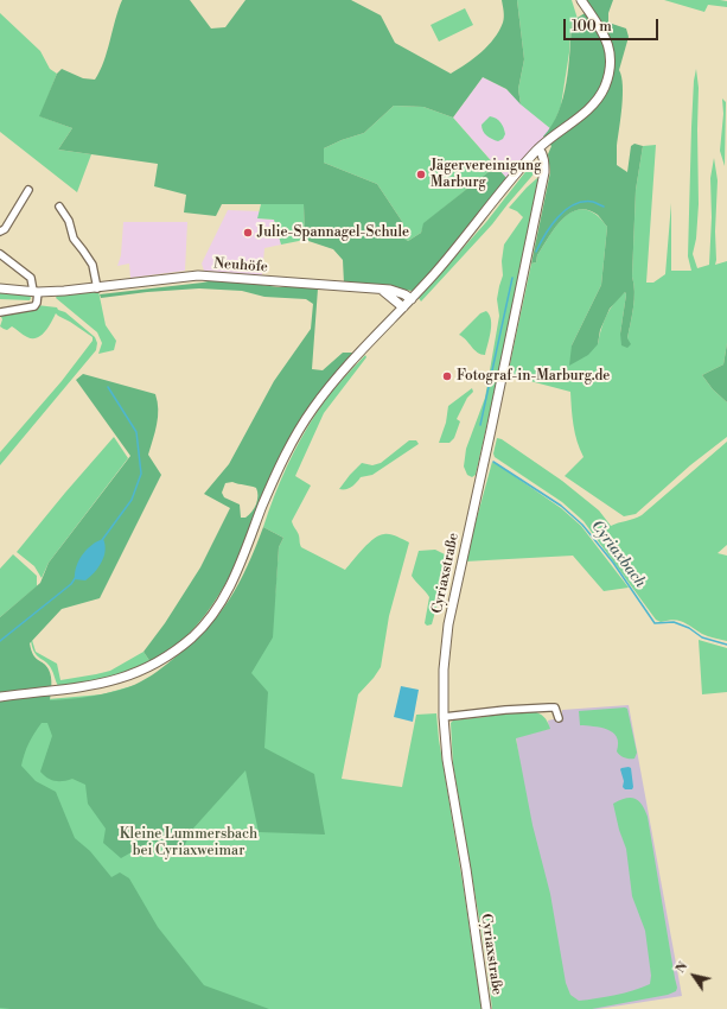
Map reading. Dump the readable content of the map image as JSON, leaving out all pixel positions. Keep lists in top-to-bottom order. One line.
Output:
{"streets":{"street":["Neuhöfe","Cyriaxstraße"]},"water":["Cyriaxbach"],"parks":["Kleine Lummersbach bei Cyriaxweimar"],"places":["Jägervereinigung Marburg","Julie-Spannagel-Schule","Fotograf-in-Marburg.de"],"scale_bar":"100 m","north":"top left"}
